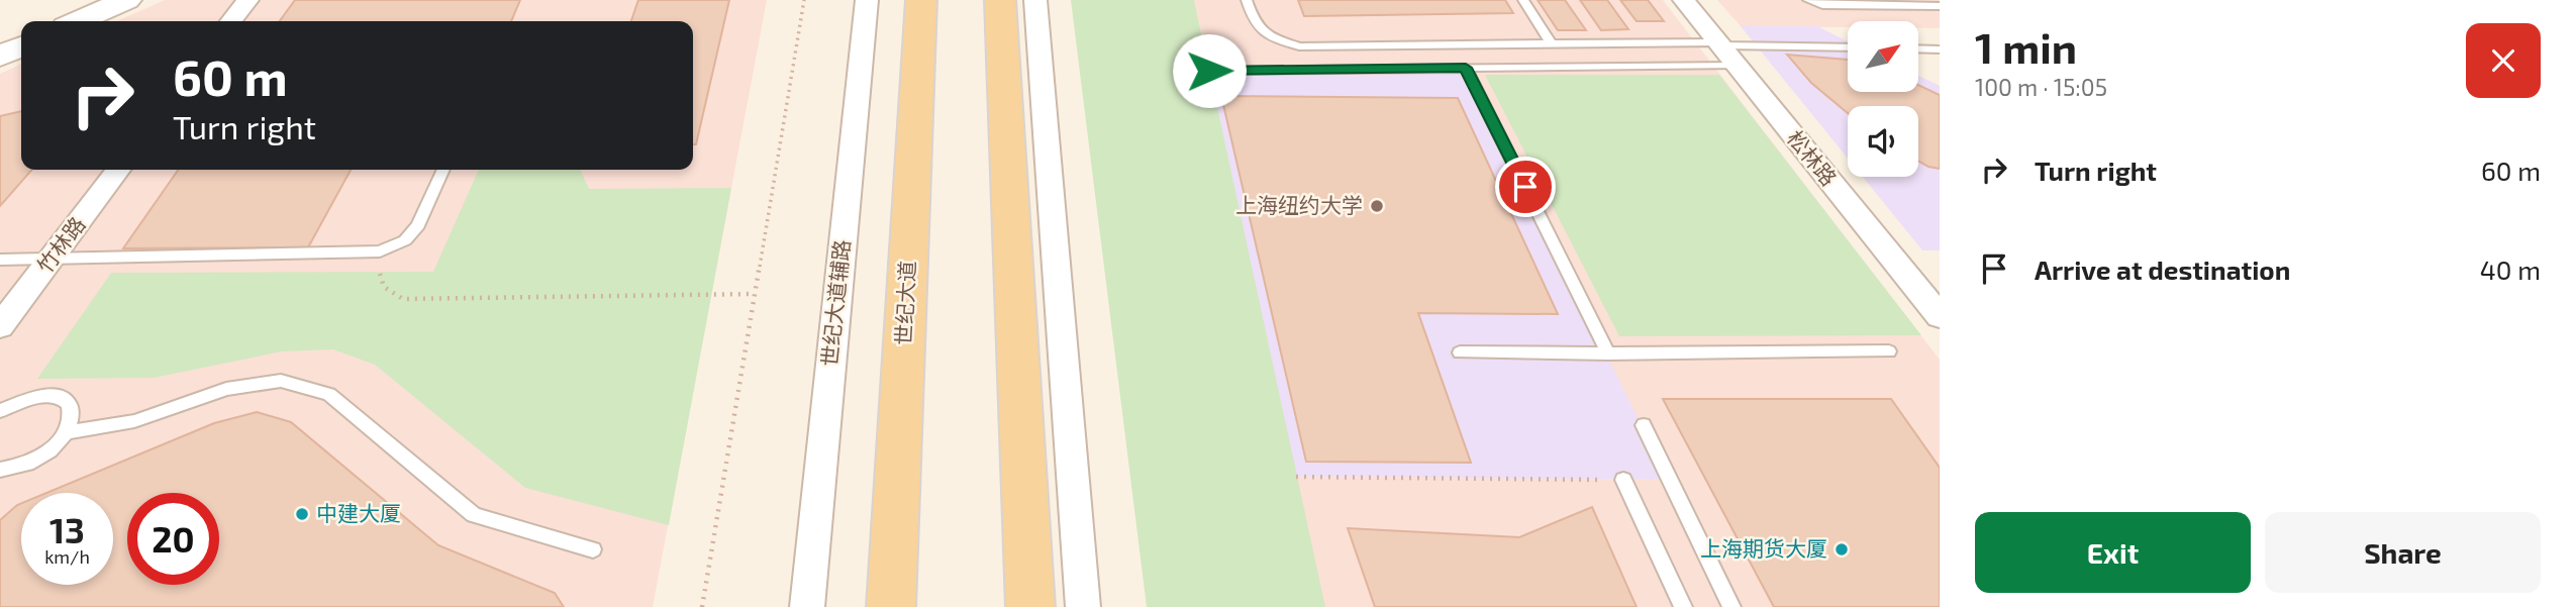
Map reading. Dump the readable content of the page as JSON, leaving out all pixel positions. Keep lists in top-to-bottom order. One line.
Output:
{"streets":{"main road":["世纪大道"],"street":["松林路","竹林路","世纪大道辅路"]},"places":["上海纽约大学","中建大厦","上海期货大厦"],"north":"top right","page":{"heading":["1 min","100 m · 15:05"],"turn":["60 m","Turn right"],"list":[{"name":"Turn right","value":"60 m"},{"name":"Arrive at destination","value":"40 m"}],"speed":"13 km/h","limit":"20","buttons":["Exit","Share"]}}
